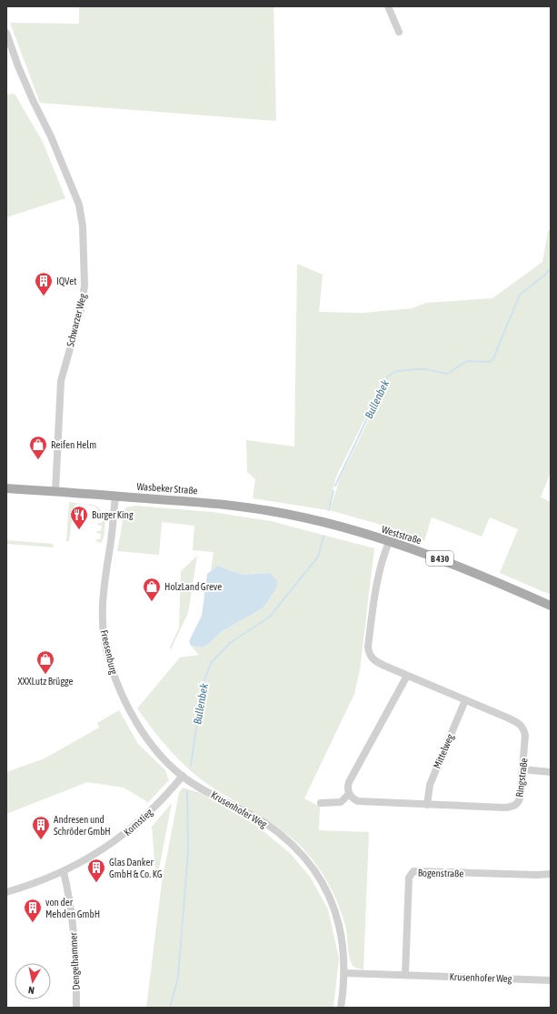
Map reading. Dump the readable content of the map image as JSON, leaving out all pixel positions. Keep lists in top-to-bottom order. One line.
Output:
{"streets":{"main road":["Wasbeker Straße","Weststraße","B 430"],"street":["Schwarzer Weg","Freesenburg","Mittelweg","Ringstraße","Krusenhofer Weg","Kornstieg","Bogenstraße","Dengelhammer"]},"crossings":[["Schwarzer Weg","Wasbeker Straße"],["Wasbeker Straße","Weststraße"],["Wasbeker Straße","Freesenburg"],["Weststraße","Ringstraße"],["Freesenburg","Krusenhofer Weg"],["Freesenburg","Kornstieg"],["Mittelweg","Ringstraße"],["Krusenhofer Weg","Bogenstraße"],["Kornstieg","Dengelhammer"]],"water":["Bullenbek"],"places":{"building":["IQVet","Andresen und Schröder GmbH","Glas Danker GmbH & Co. KG","von der Mehden GmbH"],"shop":["Reifen Helm","HolzLand Greve","XXXLutz Brügge"],"restaurant":["Burger King"]},"north":"bottom"}
